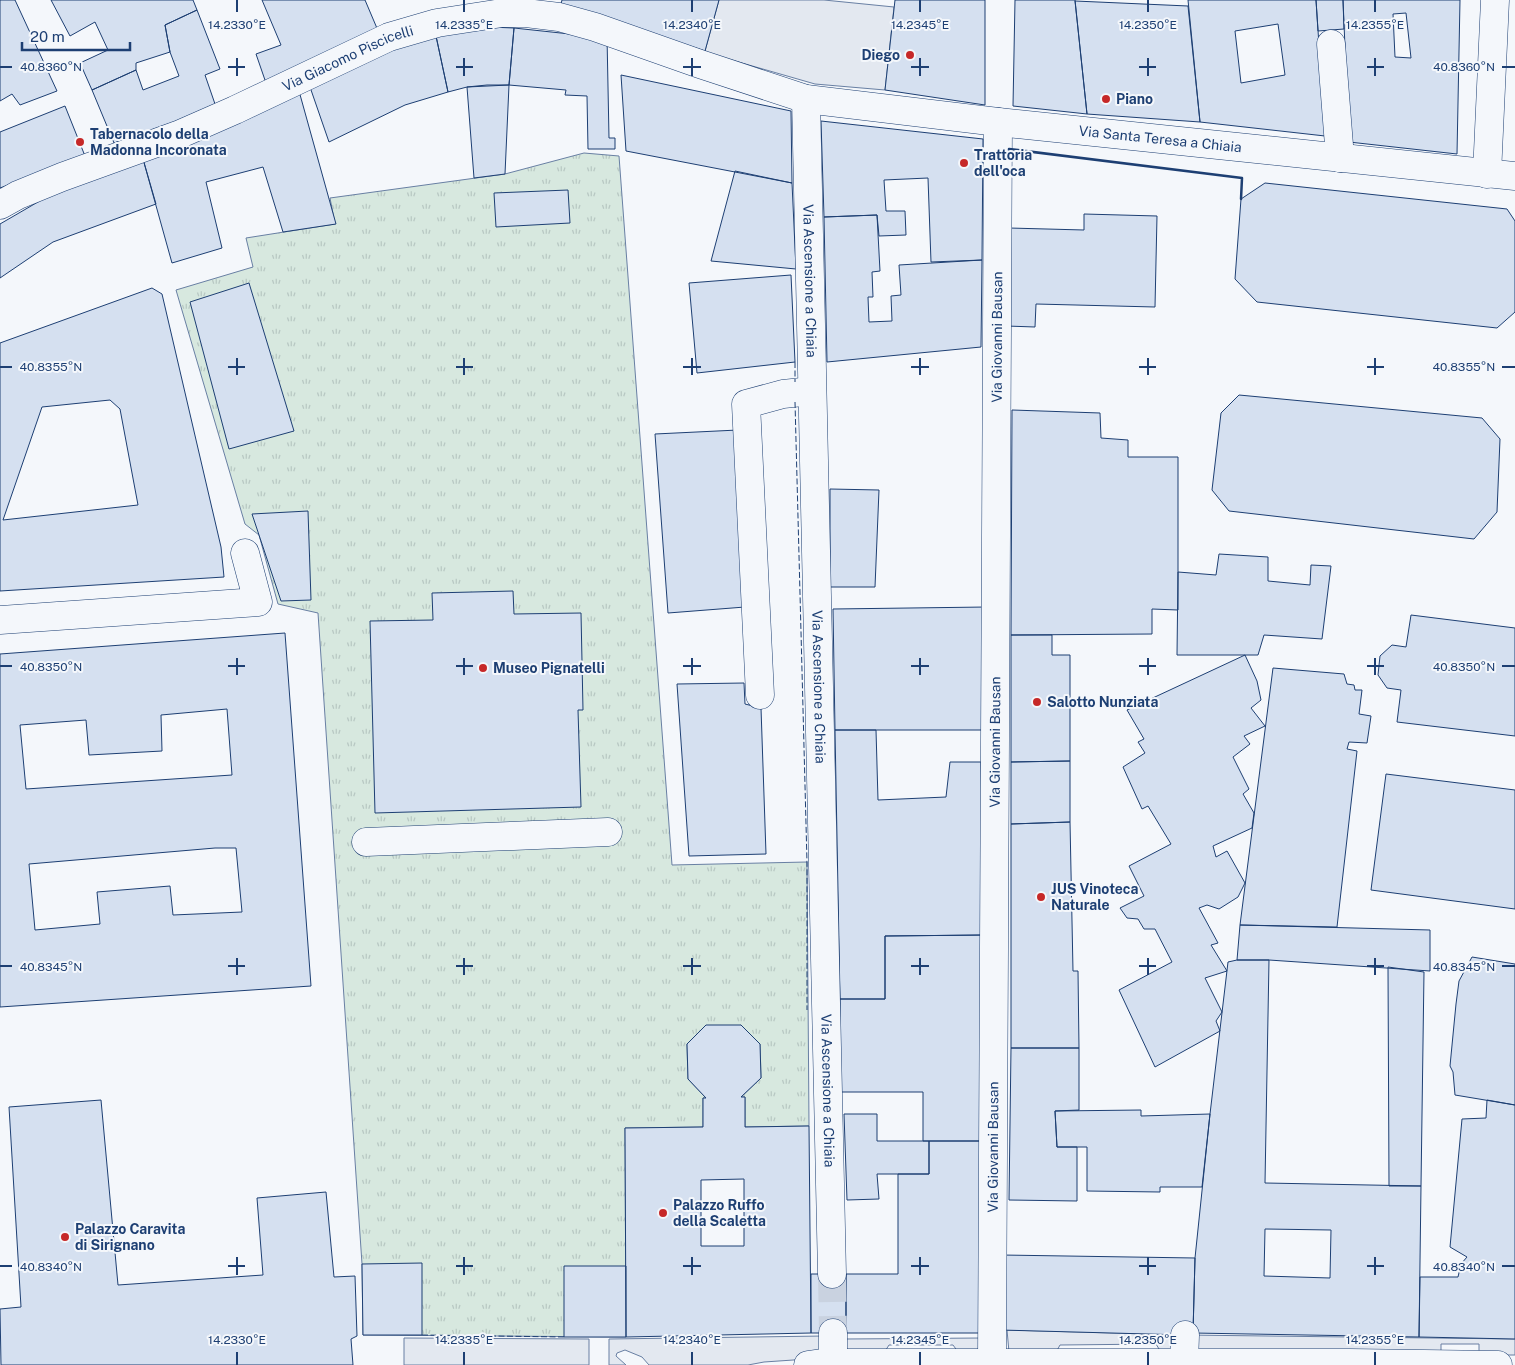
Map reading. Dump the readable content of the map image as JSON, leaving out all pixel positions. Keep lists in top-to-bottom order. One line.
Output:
{"streets":{"street":["Via Giacomo Piscicelli","Via Santa Teresa a Chiaia","Via Ascensione a Chiaia","Via Giovanni Bausan"]},"crossings":[["Via Giacomo Piscicelli","Via Santa Teresa a Chiaia"],["Via Giacomo Piscicelli","Via Ascensione a Chiaia"],["Via Santa Teresa a Chiaia","Via Ascensione a Chiaia"],["Via Santa Teresa a Chiaia","Via Giovanni Bausan"]],"places":["Diego","Piano","Tabernacolo della Madonna Incoronata","Trattoria dell'oca","Museo Pignatelli","Salotto Nunziata","JUS Vinoteca Naturale","Palazzo Ruffo della Scaletta","Palazzo Caravita di Sirignano"],"scale_bar":"20 m","coordinates":["14.2330°E","14.2335°E","14.2340°E","14.2345°E","14.2350°E","14.2355°E","40.8360°N","40.8355°N","40.8350°N","40.8345°N","40.8340°N"]}
